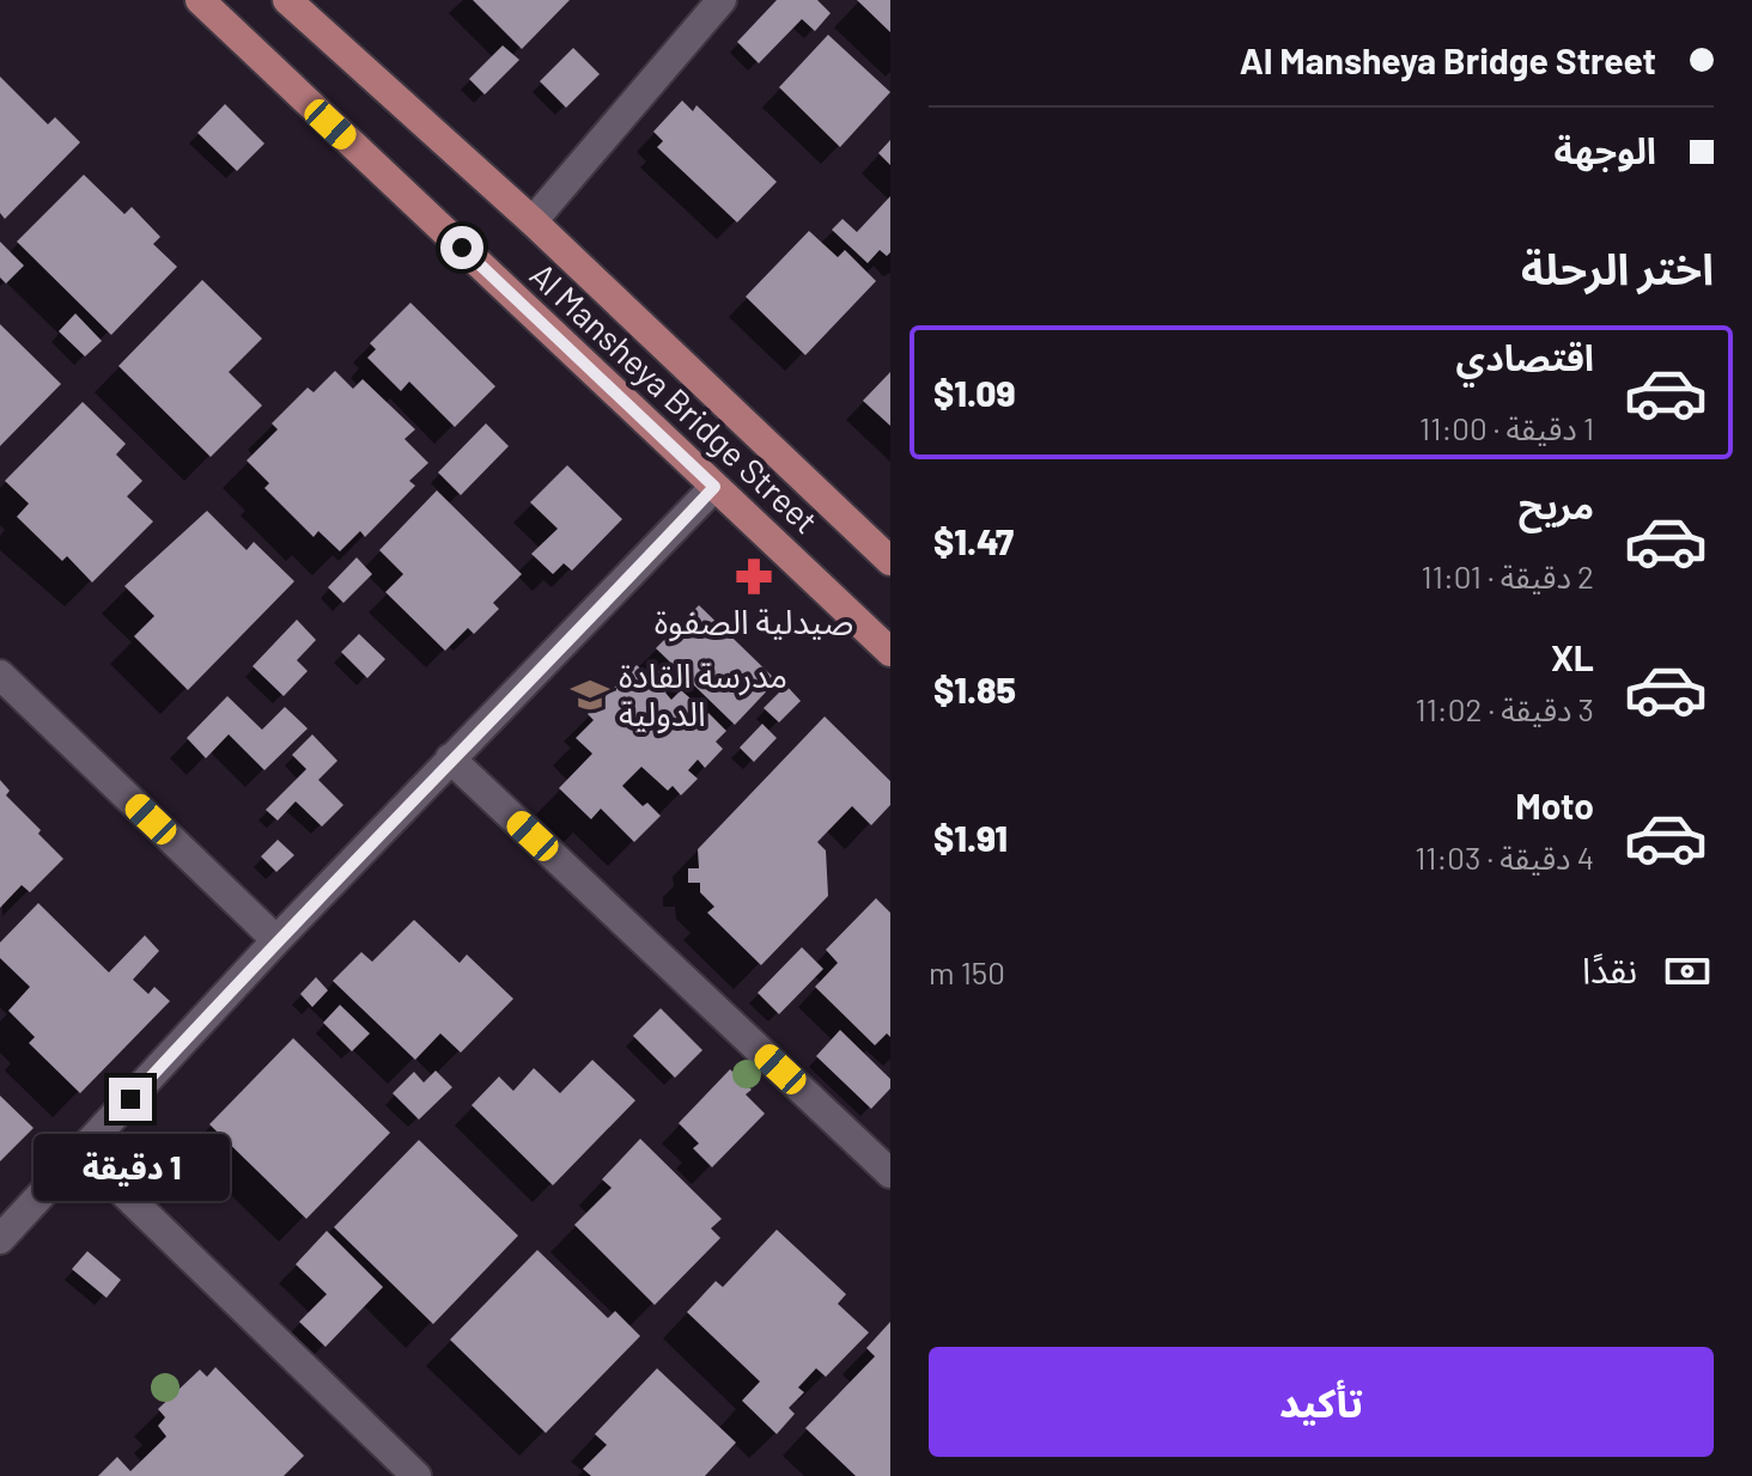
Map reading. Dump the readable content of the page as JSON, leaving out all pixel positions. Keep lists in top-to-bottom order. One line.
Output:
{"streets":{"main road":["Al Mansheya Bridge Street"]},"places":{"pharmacy":["صيدلية الصفوة"],"school or university":["مدرسة القادة الدولية"]},"page":{"banner":["Al Mansheya Bridge Street","الوجهة"],"heading":"اختر الرحلة","list":[{"name":"اقتصادي","note":"1 دقيقة · 11:00","value":"$1.09"},{"name":"مريح","note":"2 دقيقة · 11:01","value":"$1.47"},{"name":"XL","note":"3 دقيقة · 11:02","value":"$1.85"},{"name":"Moto","note":"4 دقيقة · 11:03","value":"$1.91"}],"pay":["نقدًا","150 m"],"bubble":"1 دقيقة","buttons":"تأكيد"}}
